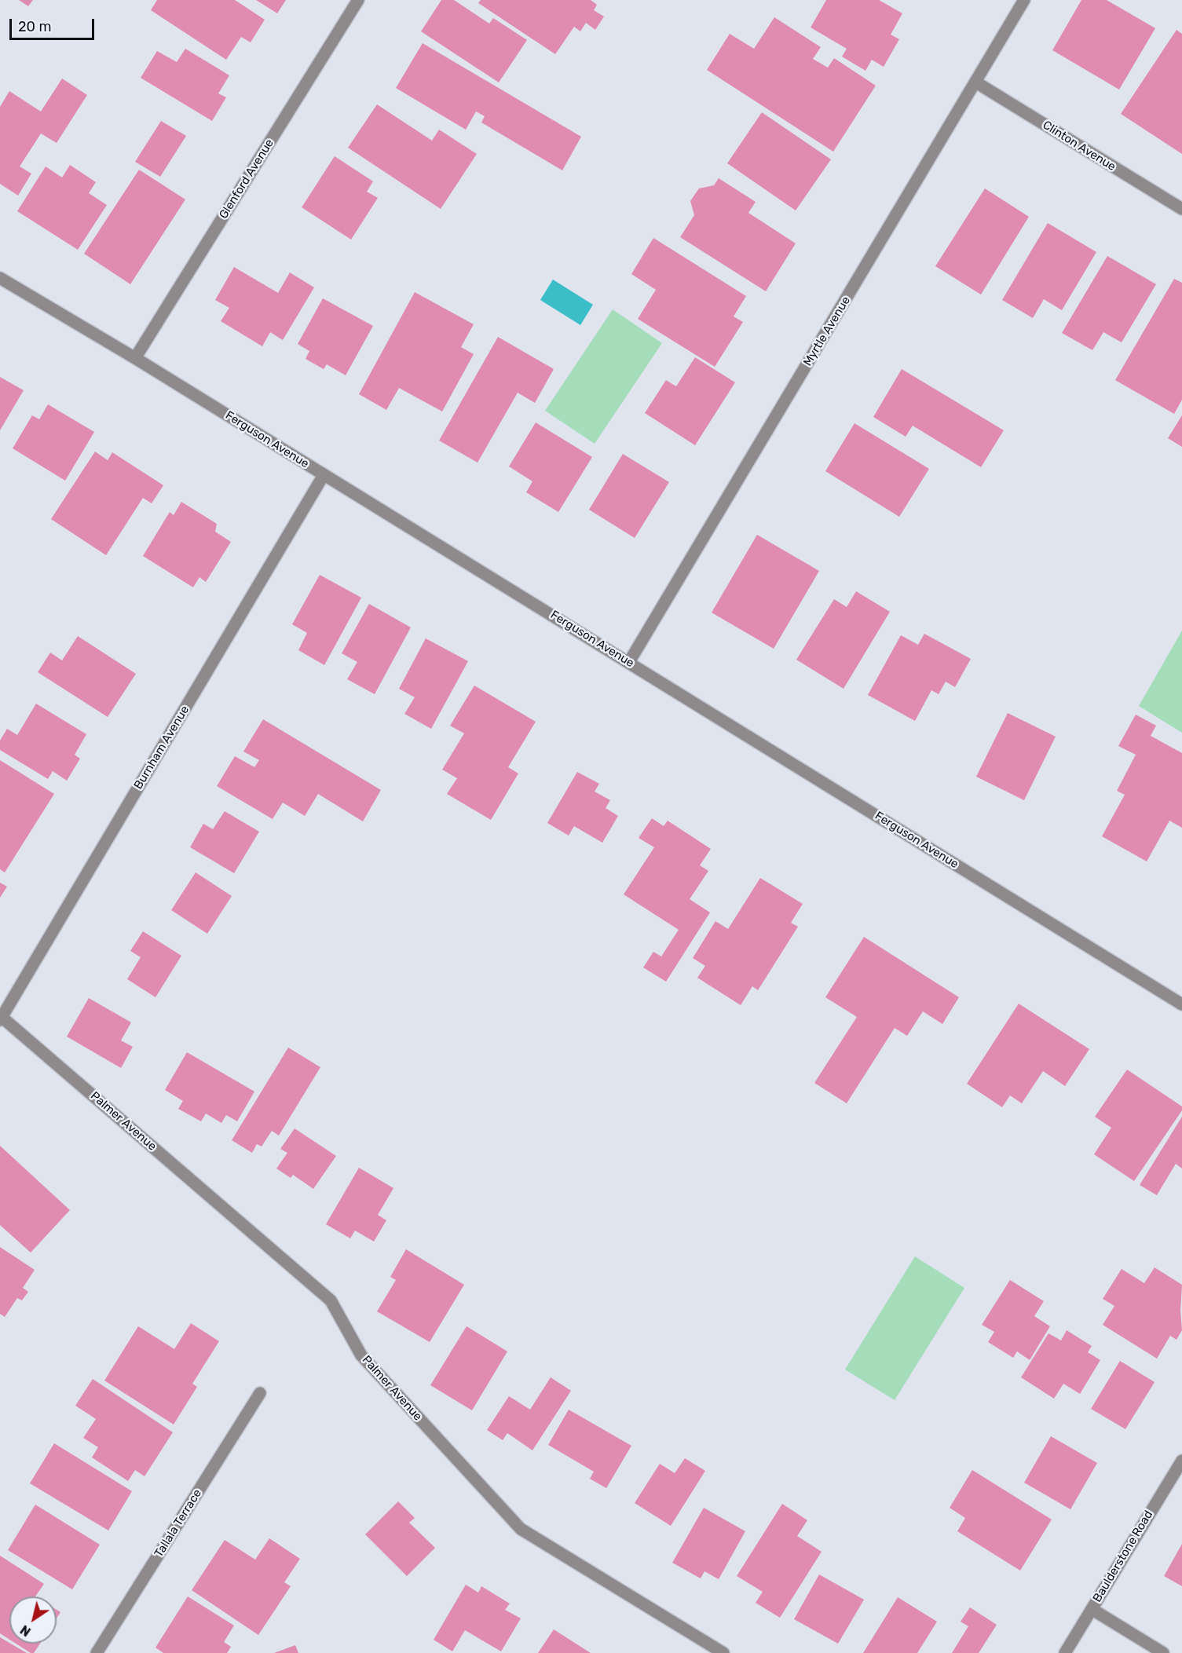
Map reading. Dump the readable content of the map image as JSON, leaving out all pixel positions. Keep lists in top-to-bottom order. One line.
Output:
{"streets":{"street":["Clinton Avenue","Glenford Avenue","Myrtle Avenue","Ferguson Avenue","Burnham Avenue","Palmer Avenue","Tallala Terrace","Baulderstone Road"]},"crossings":[["Clinton Avenue","Myrtle Avenue"],["Glenford Avenue","Ferguson Avenue"],["Myrtle Avenue","Ferguson Avenue"],["Ferguson Avenue","Burnham Avenue"],["Burnham Avenue","Palmer Avenue"]],"scale_bar":"20 m","north":"bottom left"}
